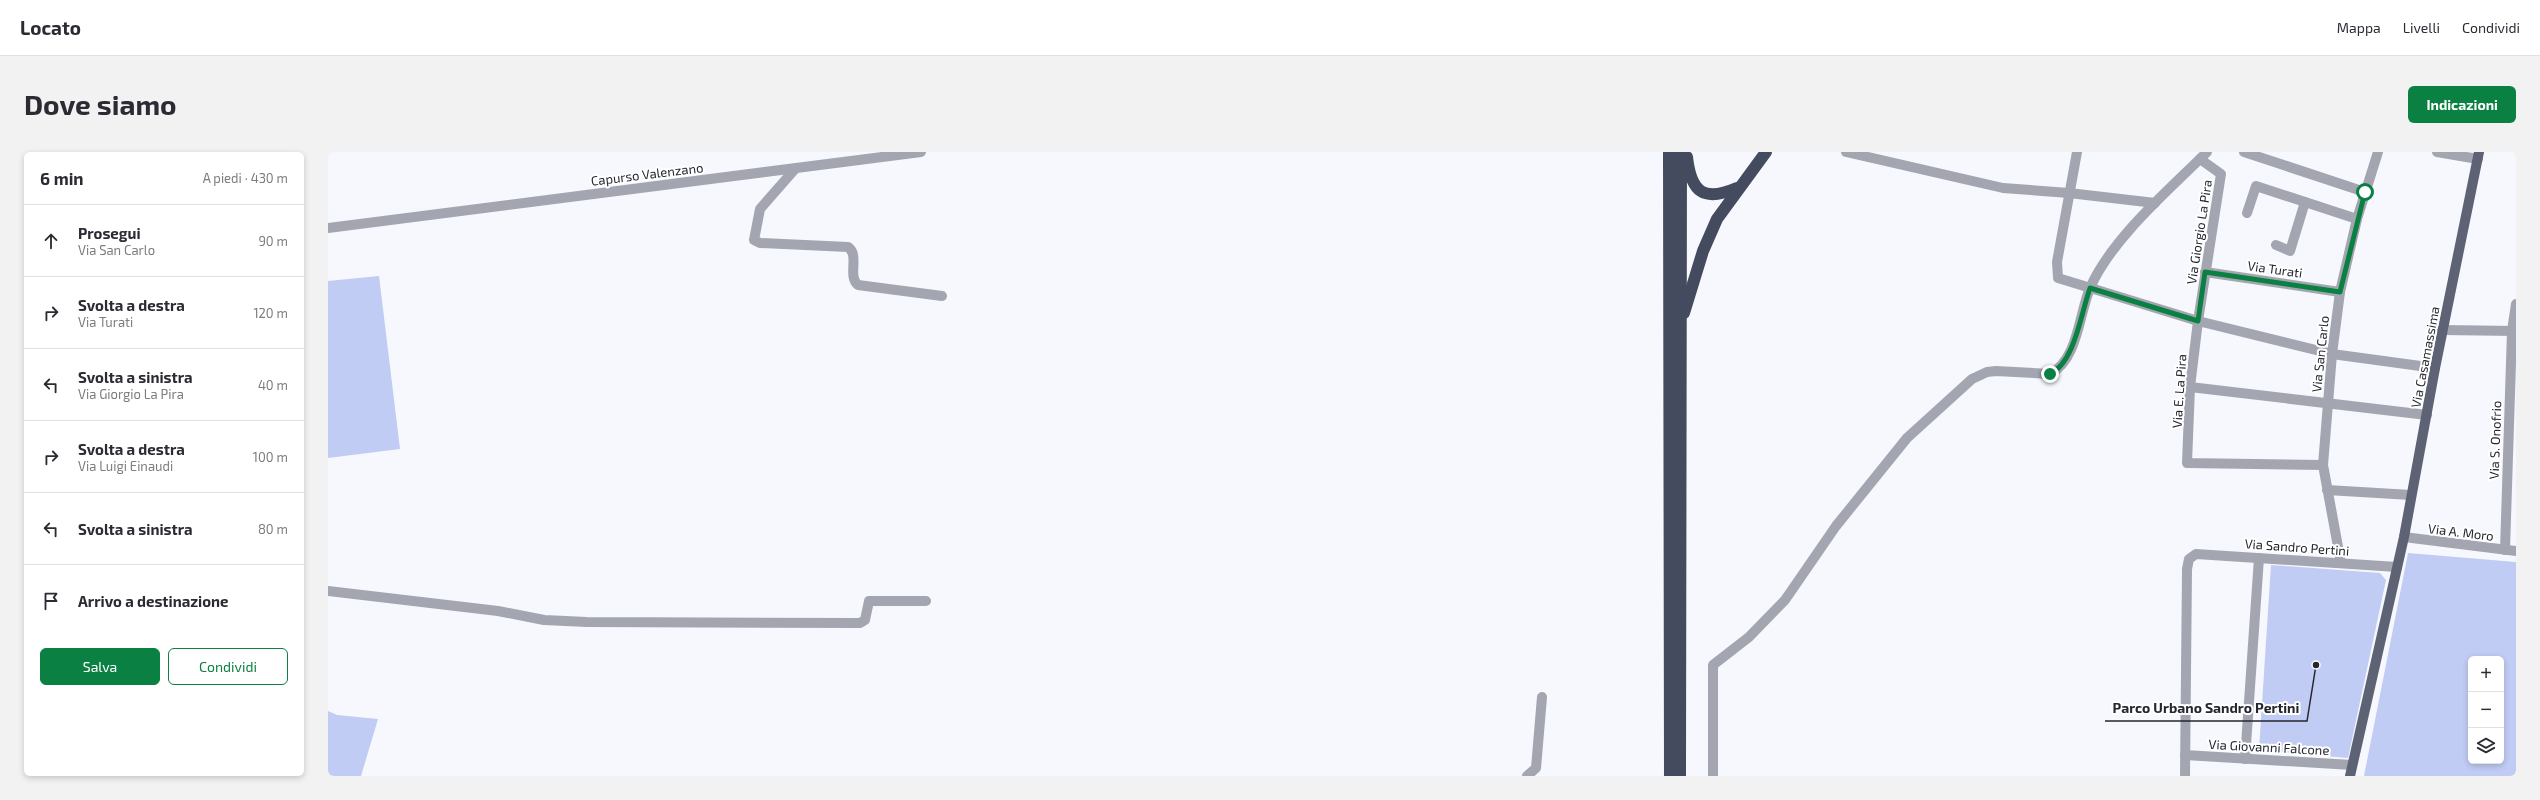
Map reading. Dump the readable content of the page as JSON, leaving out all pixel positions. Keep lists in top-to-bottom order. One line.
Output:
{"streets":{"main road":["Via Casamassima"],"street":["Capurso Valenzano","Via Giorgio La Pira","Via Turati","Via San Carlo","Via E. La Pira","Via S. Onofrio","Via A. Moro","Via Sandro Pertini","Via Giovanni Falcone"]},"crossings":[["Via Giorgio La Pira","Via Turati"],["Via Giorgio La Pira","Via E. La Pira"],["Via Turati","Via San Carlo"],["Via San Carlo","Via E. La Pira"],["Via San Carlo","Via Sandro Pertini"],["Via Casamassima","Via A. Moro"],["Via Casamassima","Via Sandro Pertini"],["Via Casamassima","Via Giovanni Falcone"],["Via S. Onofrio","Via A. Moro"],["Via Sandro Pertini","Via Giovanni Falcone"]],"places":["Parco Urbano Sandro Pertini"],"page":{"header":"Locato","nav":["Mappa","Livelli","Condividi"],"buttons":["Indicazioni",["Salva","Condividi"]],"title":"Dove siamo","heading":["6 min","A piedi · 430 m"],"list":[["Prosegui","Via San Carlo","90 m"],["Svolta a destra","Via Turati","120 m"],["Svolta a sinistra","Via Giorgio La Pira","40 m"],["Svolta a destra","Via Luigi Einaudi","100 m"],["Svolta a sinistra","80 m"],"Arrivo a destinazione"],"map_buttons":["+","−"]}}
